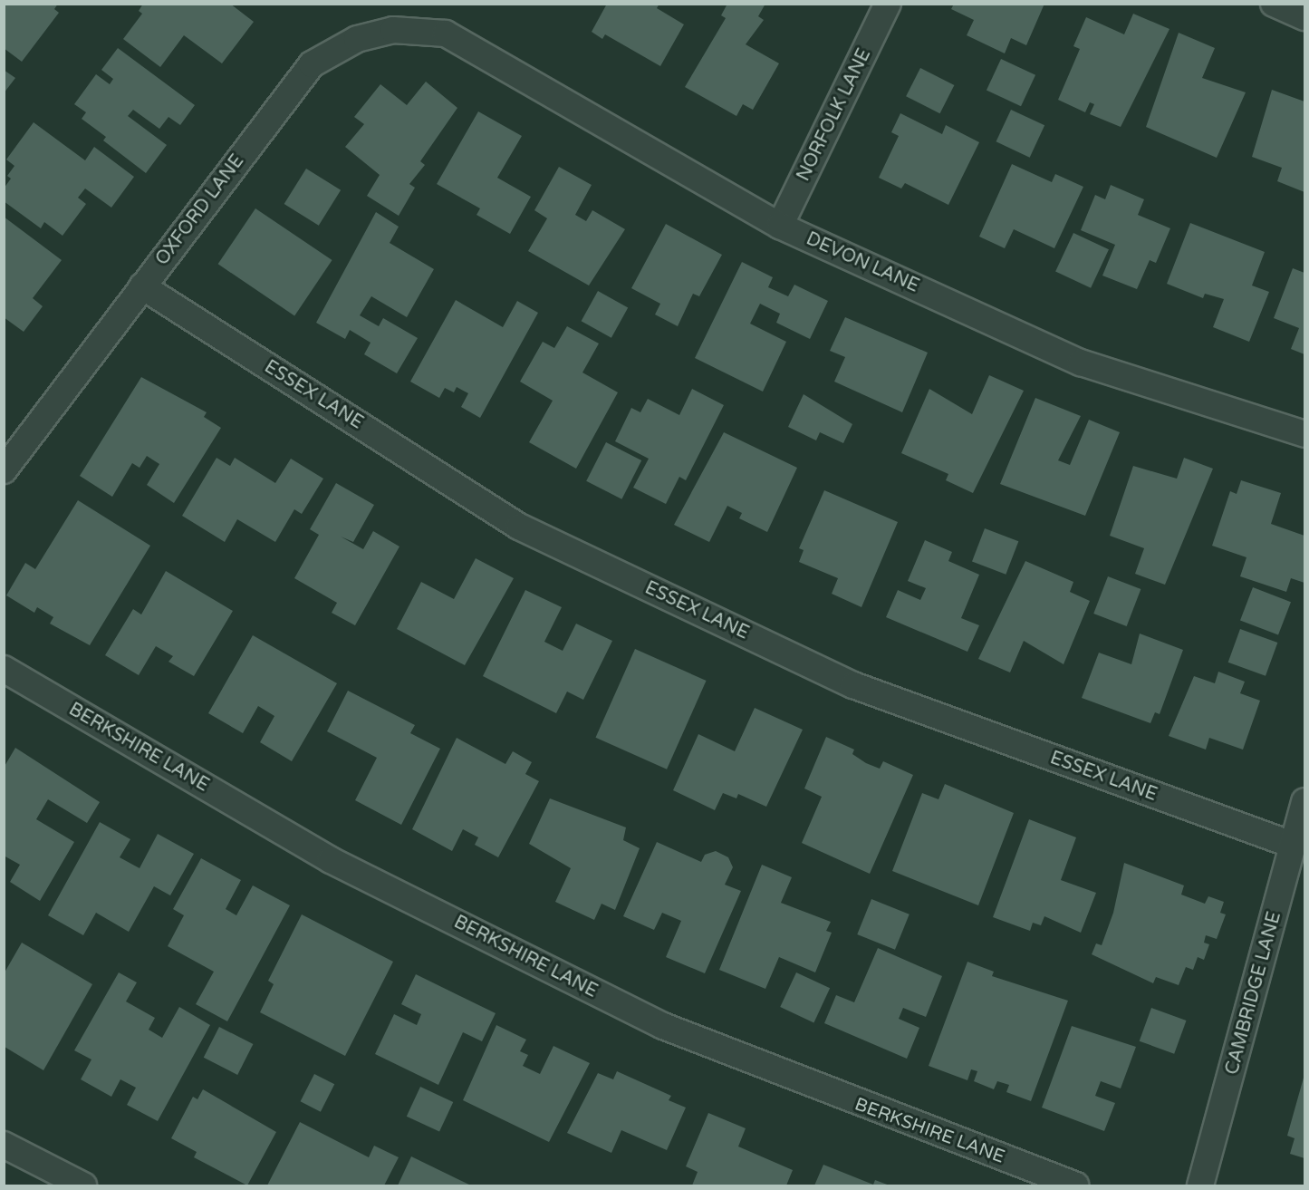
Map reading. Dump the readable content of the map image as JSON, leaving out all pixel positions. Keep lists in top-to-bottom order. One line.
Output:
{"streets":{"street":["NORFOLK LANE","OXFORD LANE","DEVON LANE","ESSEX LANE","BERKSHIRE LANE","CAMBRIDGE LANE"]},"crossings":[["NORFOLK LANE","DEVON LANE"],["OXFORD LANE","DEVON LANE"],["OXFORD LANE","ESSEX LANE"],["ESSEX LANE","CAMBRIDGE LANE"]]}
